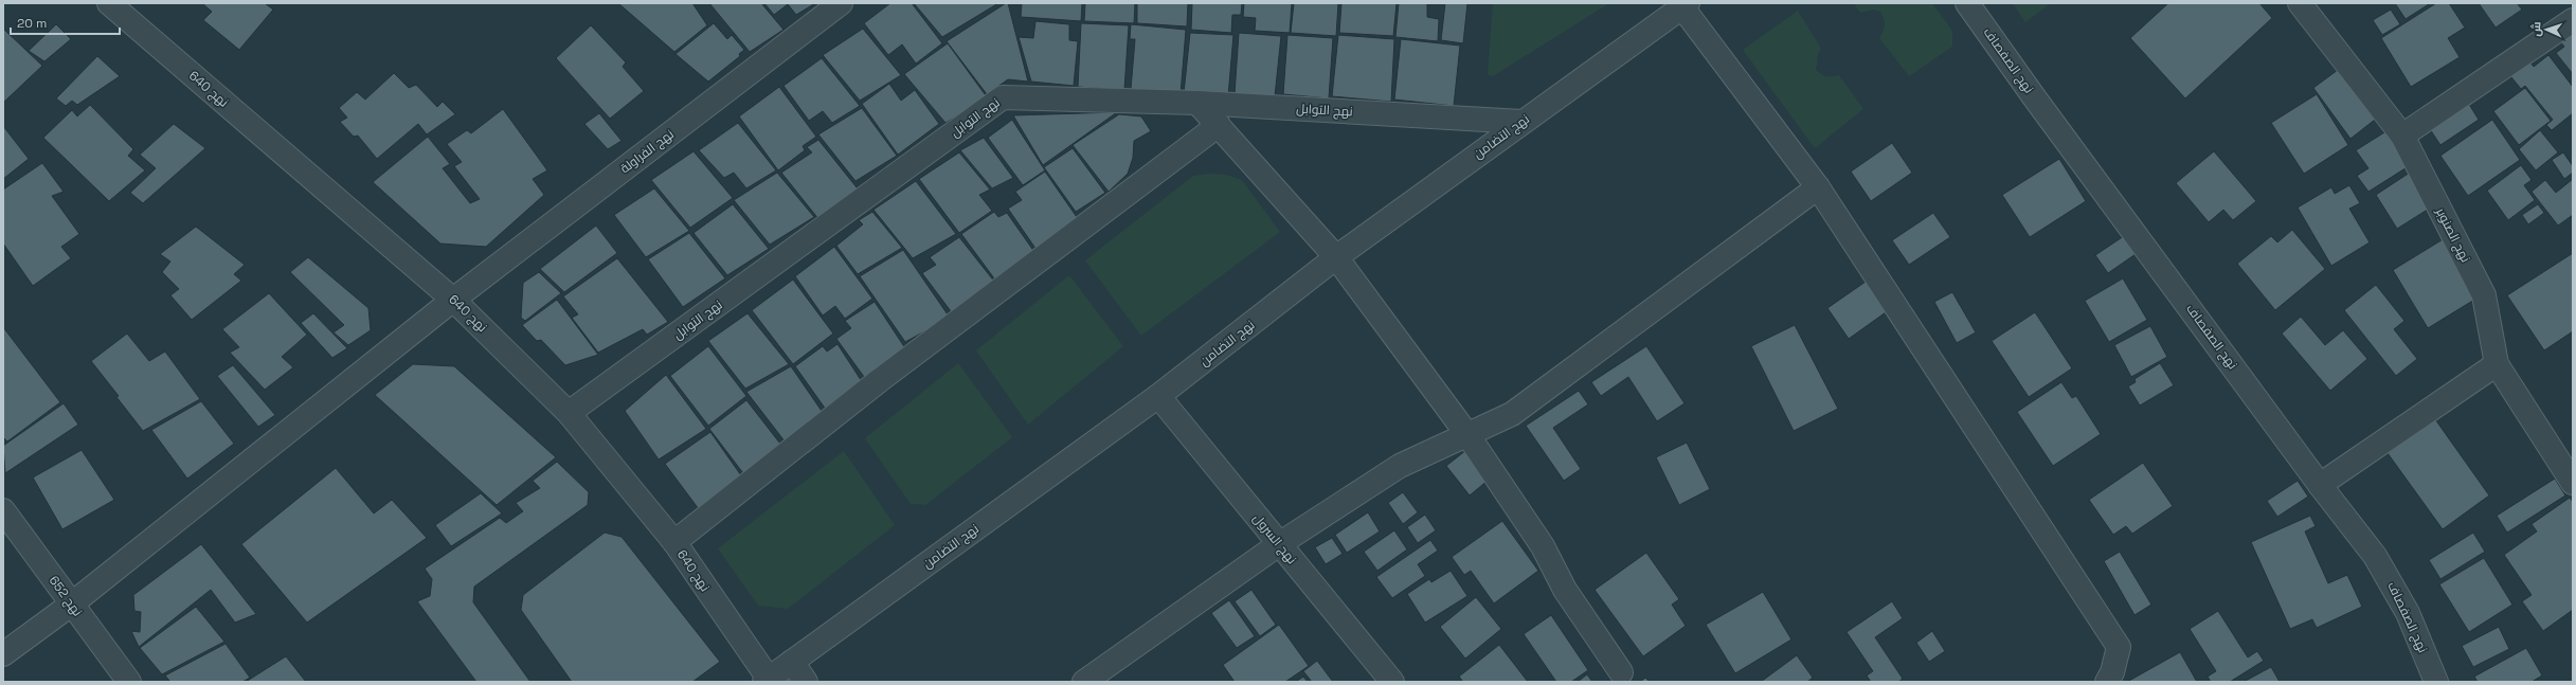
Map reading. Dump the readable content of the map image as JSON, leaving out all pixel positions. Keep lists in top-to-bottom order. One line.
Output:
{"streets":{"street":["نهج الصفصاف","نهج 640","نهج التوابل","نهج التضامن","نهج الفراولة","نهج الصنوبر","نهج السرول","نهج 652"]},"crossings":[["نهج 640","نهج التوابل"],["نهج 640","نهج التضامن"],["نهج 640","نهج الفراولة"],["نهج التوابل","نهج التضامن"],["نهج التضامن","نهج السرول"],["نهج الفراولة","نهج 652"]],"scale_bar":"20 m","north":"left"}
